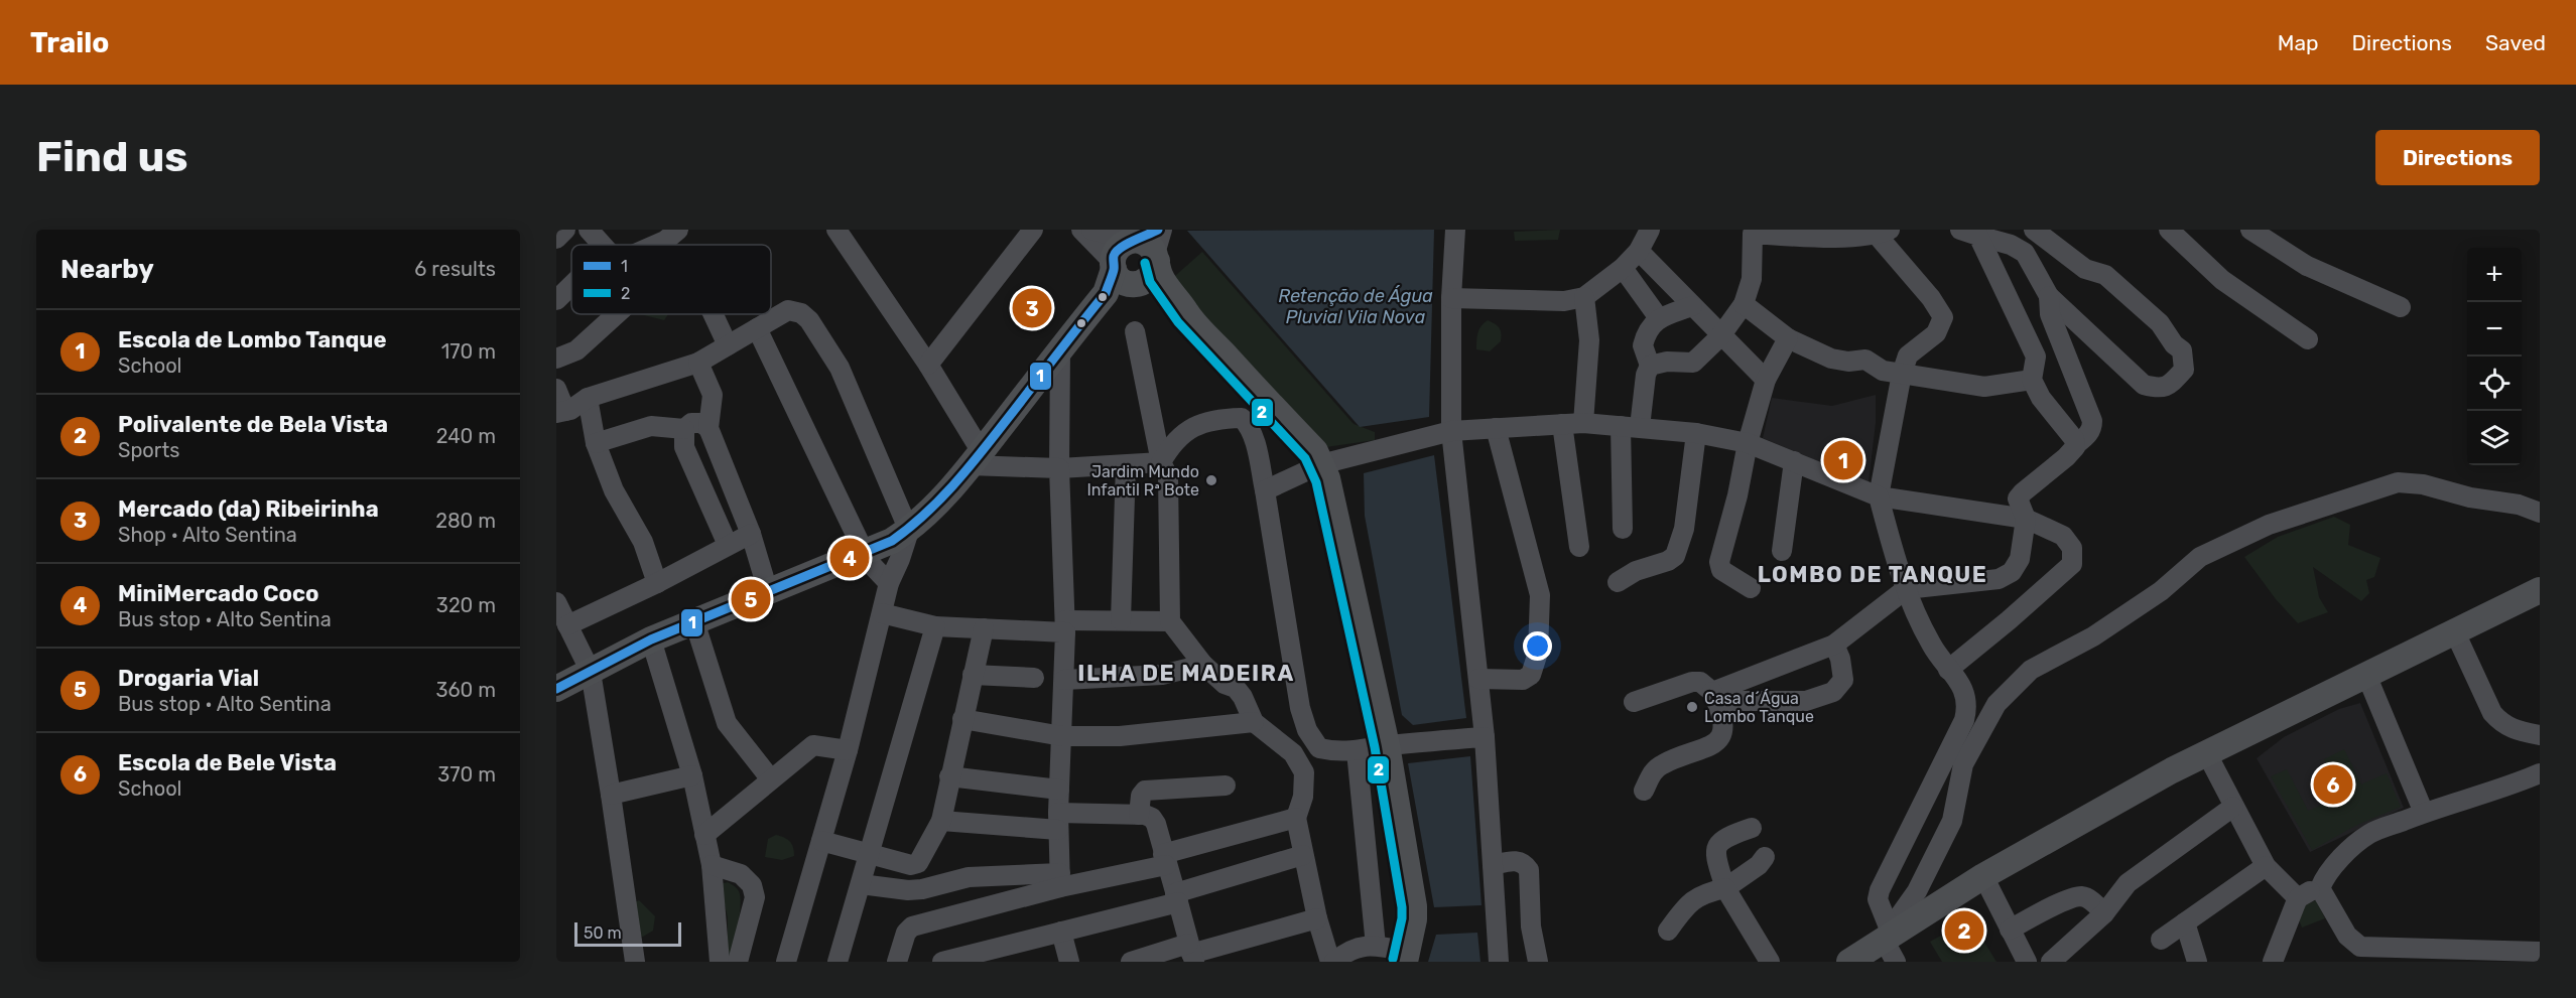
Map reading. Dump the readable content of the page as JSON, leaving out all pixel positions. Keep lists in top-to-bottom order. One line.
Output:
{"districts":["LOMBO DE TANQUE","ILHA DE MADEIRA"],"water":["Retenção de Água Pluvial Vila Nova"],"places":["Jardim Mundo Infantil Rª Bote","Casa d´Água Lombo Tanque"],"lines":["transit line 1","transit line 2"],"legend":["1","2"],"scale_bar":"50 m","page":{"header":"Trailo","nav":["Map","Directions","Saved"],"buttons":"Directions","title":"Find us","heading":["Nearby","6 results"],"map_buttons":["+","−"],"pins":["3","1","4","5","6","2"],"list":[{"mark":"1","name":"Escola de Lombo Tanque","note":"School","value":"170 m"},{"mark":"2","name":"Polivalente de Bela Vista","note":"Sports","value":"240 m"},{"mark":"3","name":"Mercado (da) Ribeirinha","note":"Shop · Alto Sentina","value":"280 m"},{"mark":"4","name":"MiniMercado Coco","note":"Bus stop · Alto Sentina","value":"320 m"},{"mark":"5","name":"Drogaria Vial","note":"Bus stop · Alto Sentina","value":"360 m"},{"mark":"6","name":"Escola de Bele Vista","note":"School","value":"370 m"}],"scale":"50 m"}}
